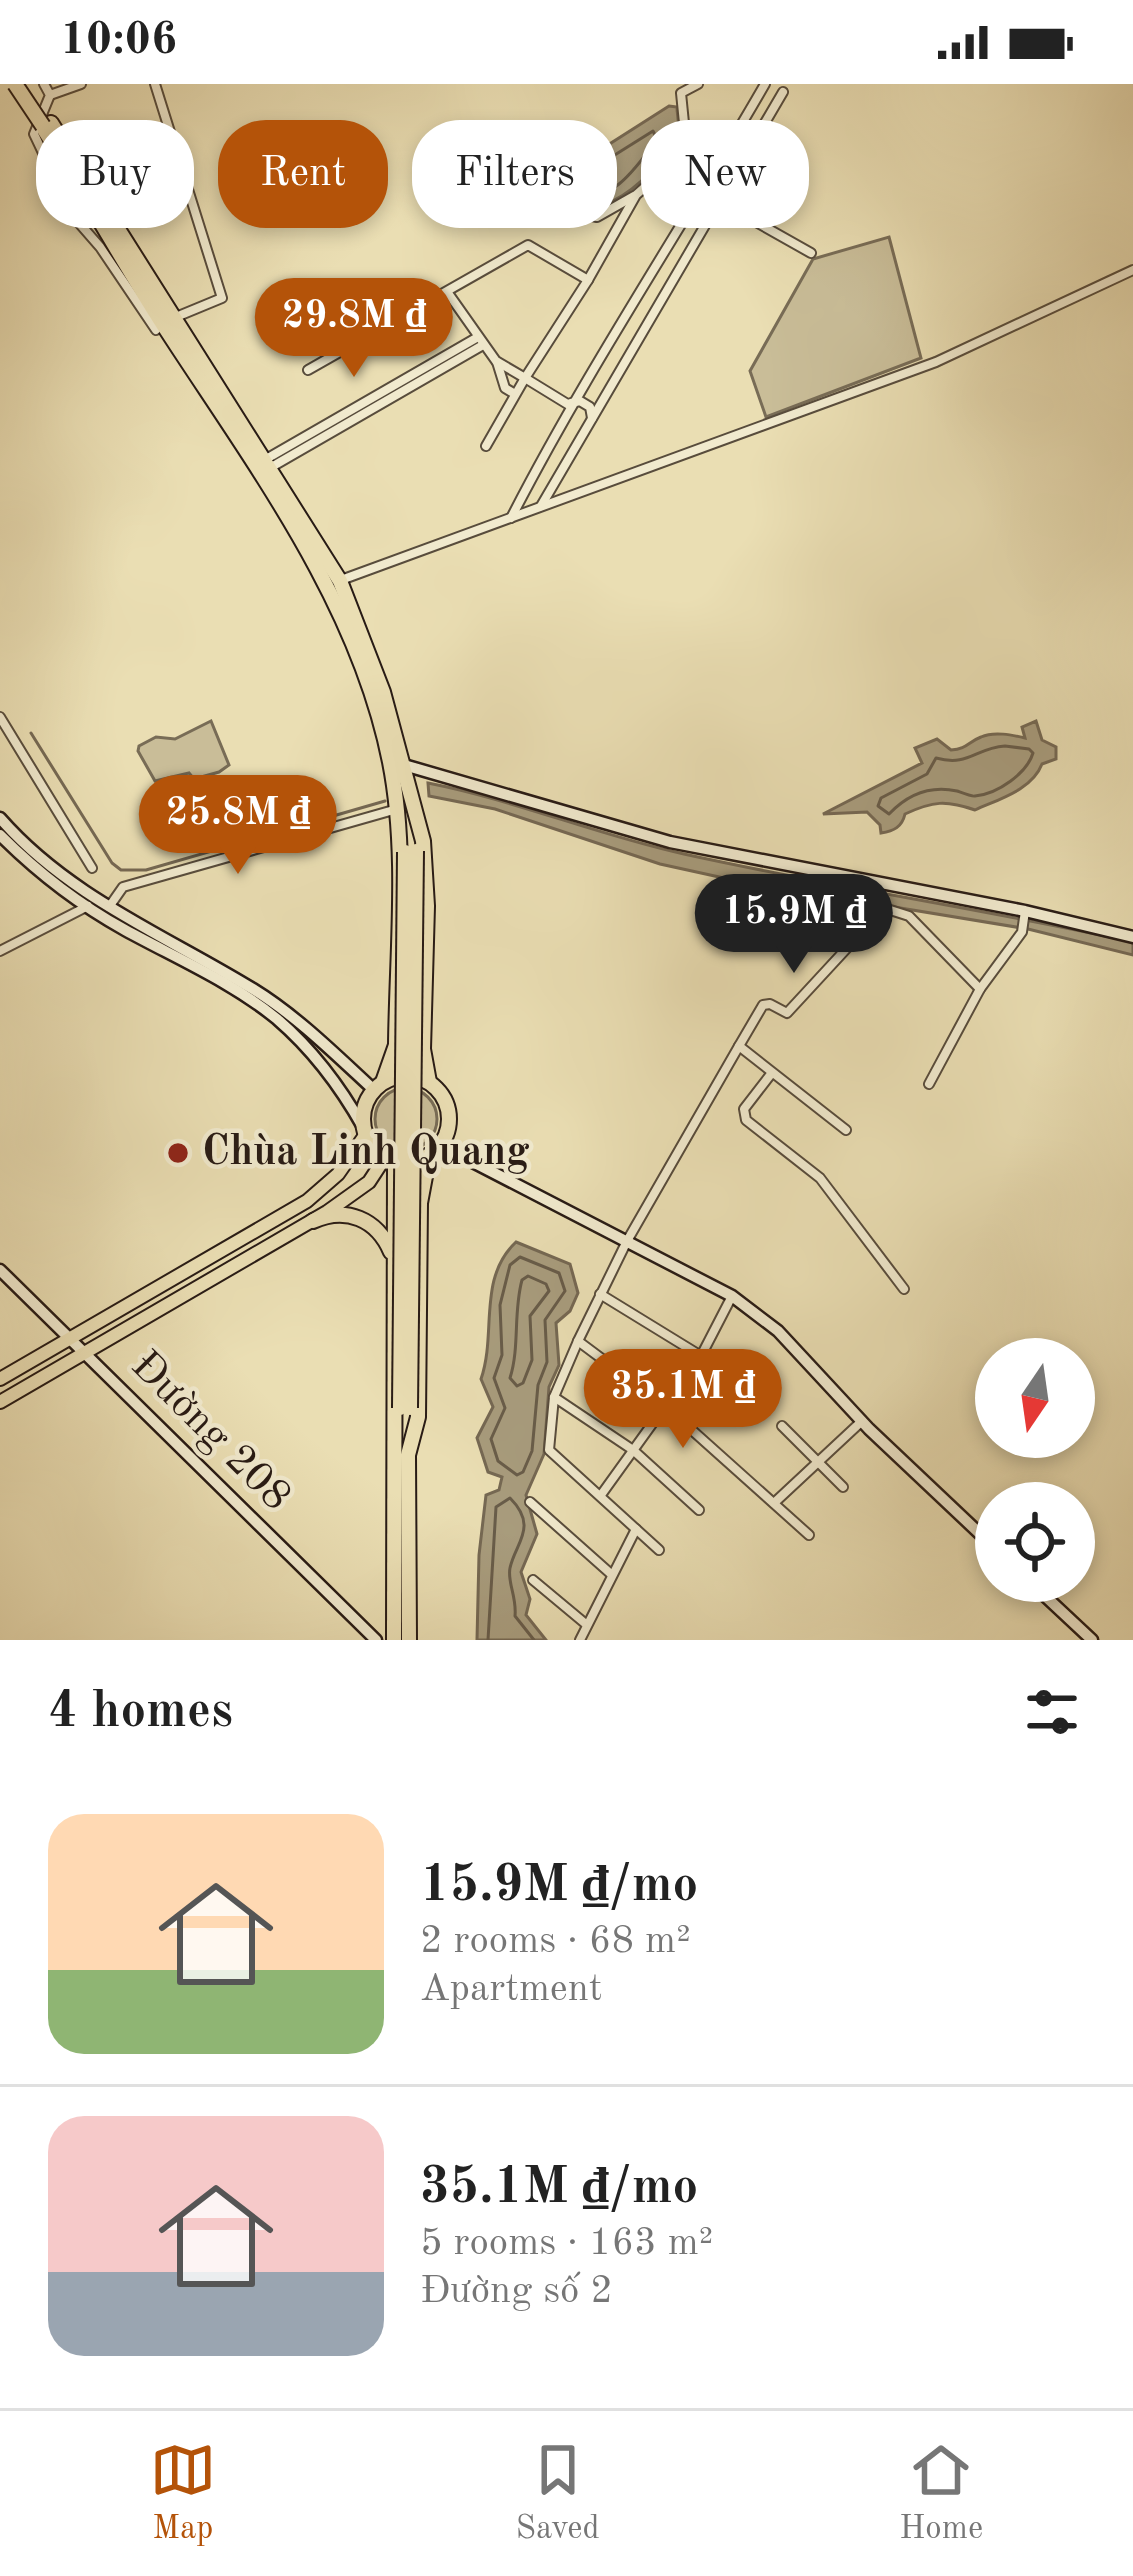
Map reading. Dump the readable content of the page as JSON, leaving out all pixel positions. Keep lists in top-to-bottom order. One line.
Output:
{"streets":{"main road":["Đường 208"]},"places":["Chùa Linh Quang"],"north":"bottom","page":{"status":"10:06","chip":["Buy","Rent","Filters","New"],"price":["29.8M ₫","25.8M ₫","15.9M ₫","35.1M ₫"],"heading":"4 homes","list":[{"name":"15.9M ₫/mo","note":"2 rooms · 68 m² · Apartment"},{"name":"35.1M ₫/mo","note":"5 rooms · 163 m² · Đường số 2"}],"tabs":["Map","Saved","Home"]}}
